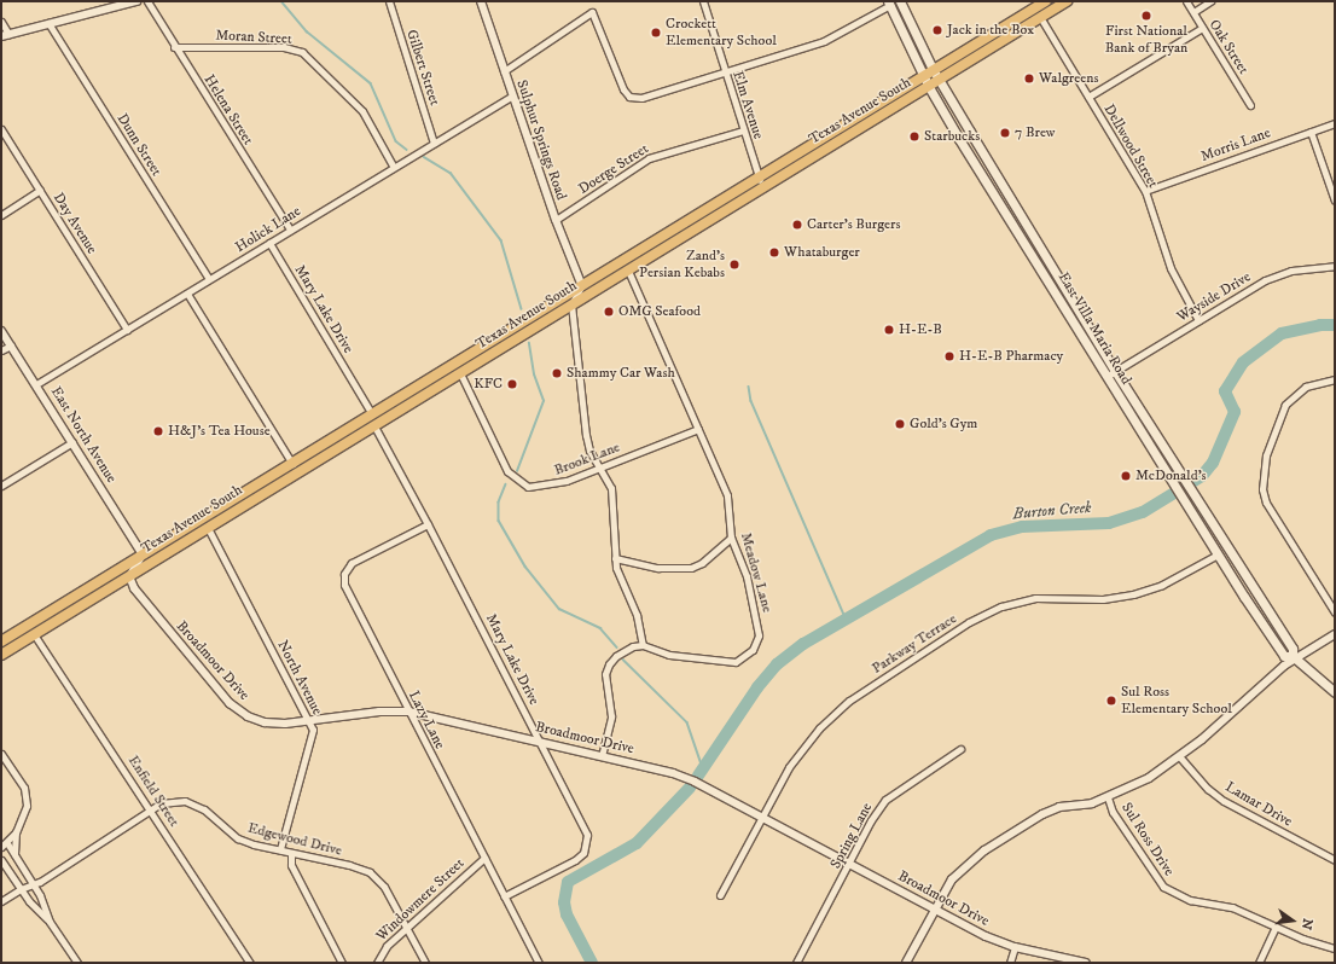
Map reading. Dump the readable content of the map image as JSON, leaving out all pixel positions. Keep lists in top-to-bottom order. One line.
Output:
{"streets":{"main road":["Texas Avenue South","East Villa Maria Road"],"street":["Moran Street","Oak Street","Gilbert Street","Elm Avenue","Helena Street","Sulphur Springs Road","Dunn Street","Morris Lane","Dellwood Street","Doerge Street","Day Avenue","Holick Lane","Wayside Drive","Mary Lake Drive","East North Avenue","Brook Lane","Meadow Lane","Parkway Terrace","Broadmoor Drive","North Avenue","Lazy Lane","Enfield Street","Lamar Drive","Spring Lane","Edgewood Drive","Sul Ross Drive","Windowmere Street"]},"crossings":[["Moran Street","Helena Street"],["Moran Street","Holick Lane"],["Gilbert Street","Holick Lane"],["Elm Avenue","Texas Avenue South"],["Elm Avenue","Doerge Street"],["Helena Street","Holick Lane"],["Texas Avenue South","Sulphur Springs Road"],["Texas Avenue South","Dellwood Street"],["Texas Avenue South","Mary Lake Drive"],["Texas Avenue South","East Villa Maria Road"],["Texas Avenue South","East North Avenue"],["Texas Avenue South","Brook Lane"],["Texas Avenue South","Meadow Lane"],["Texas Avenue South","Broadmoor Drive"],["Texas Avenue South","North Avenue"],["Texas Avenue South","Enfield Street"],["Sulphur Springs Road","Doerge Street"],["Sulphur Springs Road","Holick Lane"],["Dunn Street","Holick Lane"],["Morris Lane","Dellwood Street"],["Dellwood Street","Wayside Drive"],["Day Avenue","Holick Lane"],["Holick Lane","Mary Lake Drive"],["Holick Lane","East North Avenue"],["Wayside Drive","East Villa Maria Road"],["Mary Lake Drive","Broadmoor Drive"],["Mary Lake Drive","Lazy Lane"],["East Villa Maria Road","Parkway Terrace"],["Brook Lane","Meadow Lane"],["Parkway Terrace","Broadmoor Drive"],["Broadmoor Drive","North Avenue"],["Broadmoor Drive","Lazy Lane"],["Broadmoor Drive","Spring Lane"],["North Avenue","Edgewood Drive"],["Lazy Lane","Windowmere Street"],["Enfield Street","Edgewood Drive"],["Edgewood Drive","Windowmere Street"]],"water":["Burton Creek"],"places":["First National Bank of Bryan","Jack in the Box","Crockett Elementary School","Walgreens","7 Brew","Starbucks","Carter's Burgers","Whataburger","Zand's Persian Kebabs","OMG Seafood","H-E-B","H-E-B Pharmacy","Shammy Car Wash","KFC","Gold's Gym","H&J's Tea House","McDonald's","Sul Ross Elementary School"],"north":"right"}
